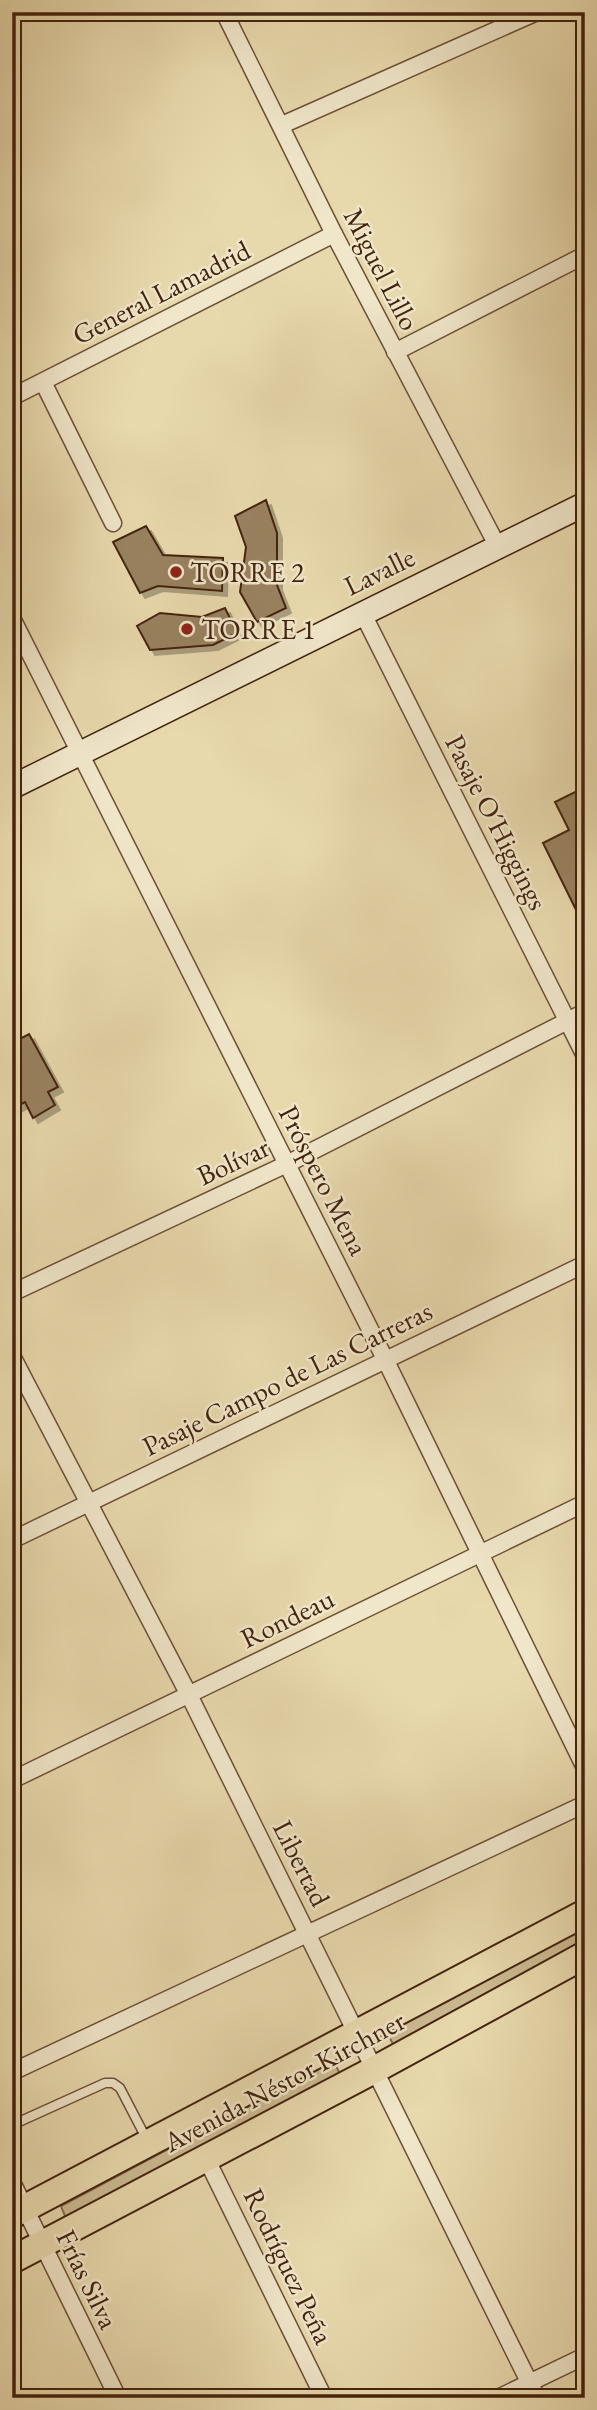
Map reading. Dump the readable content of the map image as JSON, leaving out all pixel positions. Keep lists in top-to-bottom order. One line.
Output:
{"streets":{"main road":["Avenida Néstor Kirchner"],"street":["Miguel Lillo","General Lamadrid","Lavalle","Pasaje O´Higgings","Bolívar","Próspero Mena","Pasaje Campo de Las Carreras","Rondeau","Libertad","Rodríguez Peña","Frías Silva"]},"crossings":[["Miguel Lillo","General Lamadrid"],["Miguel Lillo","Lavalle"],["Lavalle","Pasaje O´Higgings"],["Lavalle","Próspero Mena"],["Pasaje O´Higgings","Bolívar"],["Bolívar","Próspero Mena"],["Próspero Mena","Pasaje Campo de Las Carreras"],["Próspero Mena","Rondeau"],["Pasaje Campo de Las Carreras","Libertad"],["Rondeau","Libertad"],["Libertad","Avenida Néstor Kirchner"],["Avenida Néstor Kirchner","Rodríguez Peña"],["Avenida Néstor Kirchner","Frías Silva"]],"places":["TORRE 2","TORRE 1"]}
